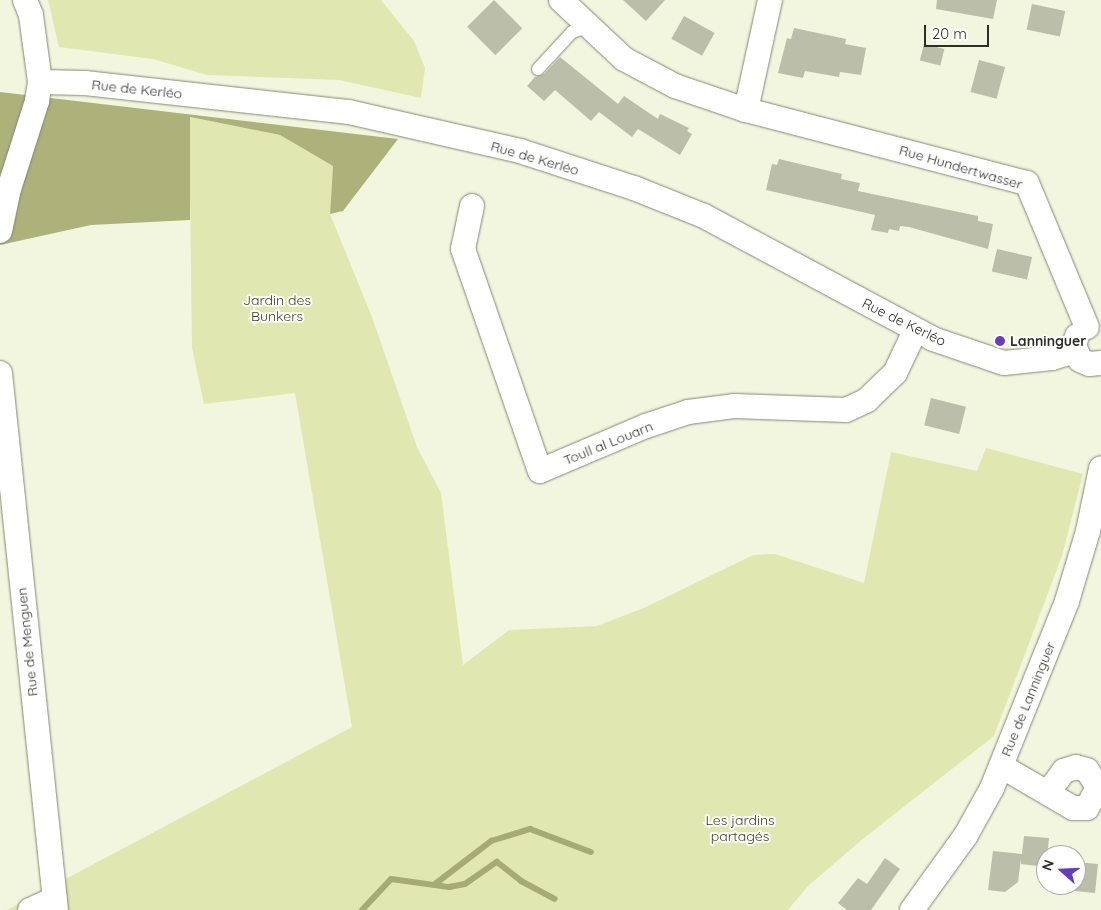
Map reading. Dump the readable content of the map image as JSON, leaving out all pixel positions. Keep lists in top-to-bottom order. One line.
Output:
{"streets":{"street":["Rue de Kerléo","Rue Hundertwasser","Toull al Louarn","Rue de Menguen","Rue de Lanninguer"]},"crossings":[["Rue de Kerléo","Toull al Louarn"]],"parks":["Jardin des Bunkers","Les jardins partagés"],"places":["Lanninguer"],"scale_bar":"20 m","north":"left"}
